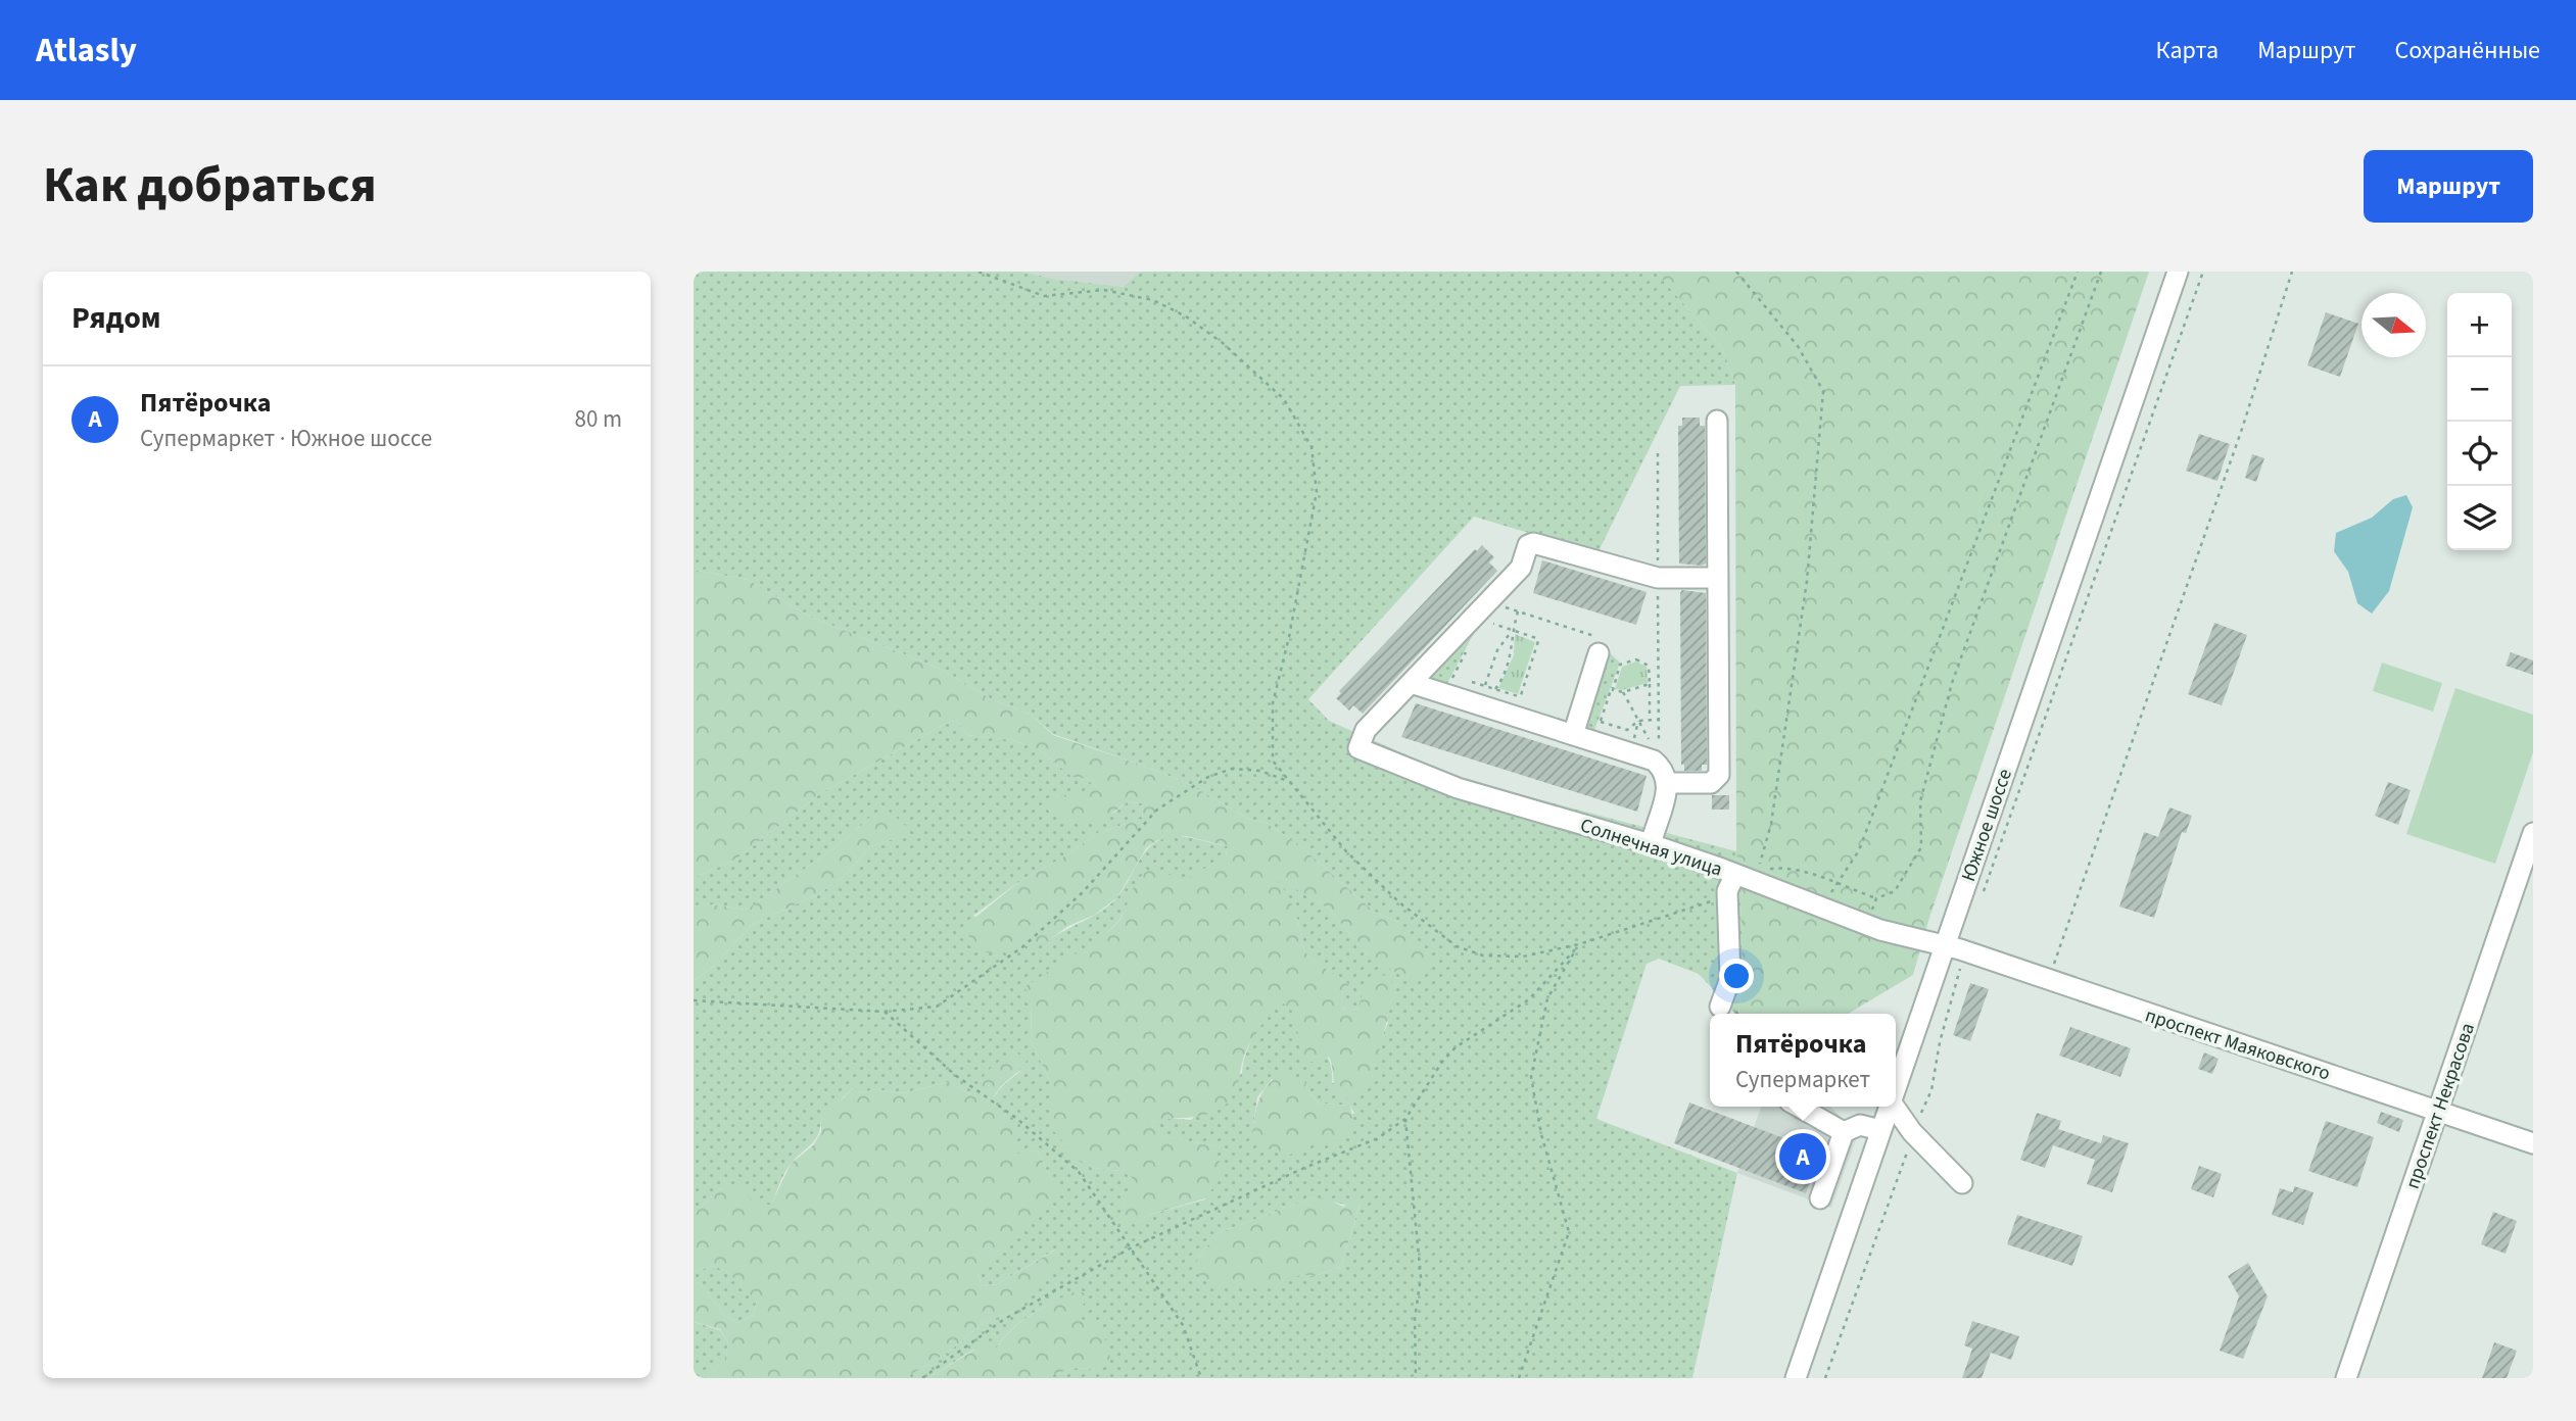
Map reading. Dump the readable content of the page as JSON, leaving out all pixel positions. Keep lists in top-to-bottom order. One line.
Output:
{"streets":{"street":["Южное шоссе","Солнечная улица","проспект Маяковского","проспект Некрасова"]},"crossings":[["Южное шоссе","Солнечная улица"],["Южное шоссе","проспект Маяковского"],["Солнечная улица","проспект Маяковского"],["проспект Маяковского","проспект Некрасова"]],"north":"right","page":{"header":"Atlasly","nav":["Карта","Маршрут","Сохранённые"],"title":"Как добраться","buttons":"Маршрут","heading":"Рядом","map_buttons":["+","−"],"list":[{"mark":"A","name":"Пятёрочка","note":"Супермаркет · Южное шоссе","value":"80 m"}],"popup":["Пятёрочка","Супермаркет"],"pins":"A"}}
